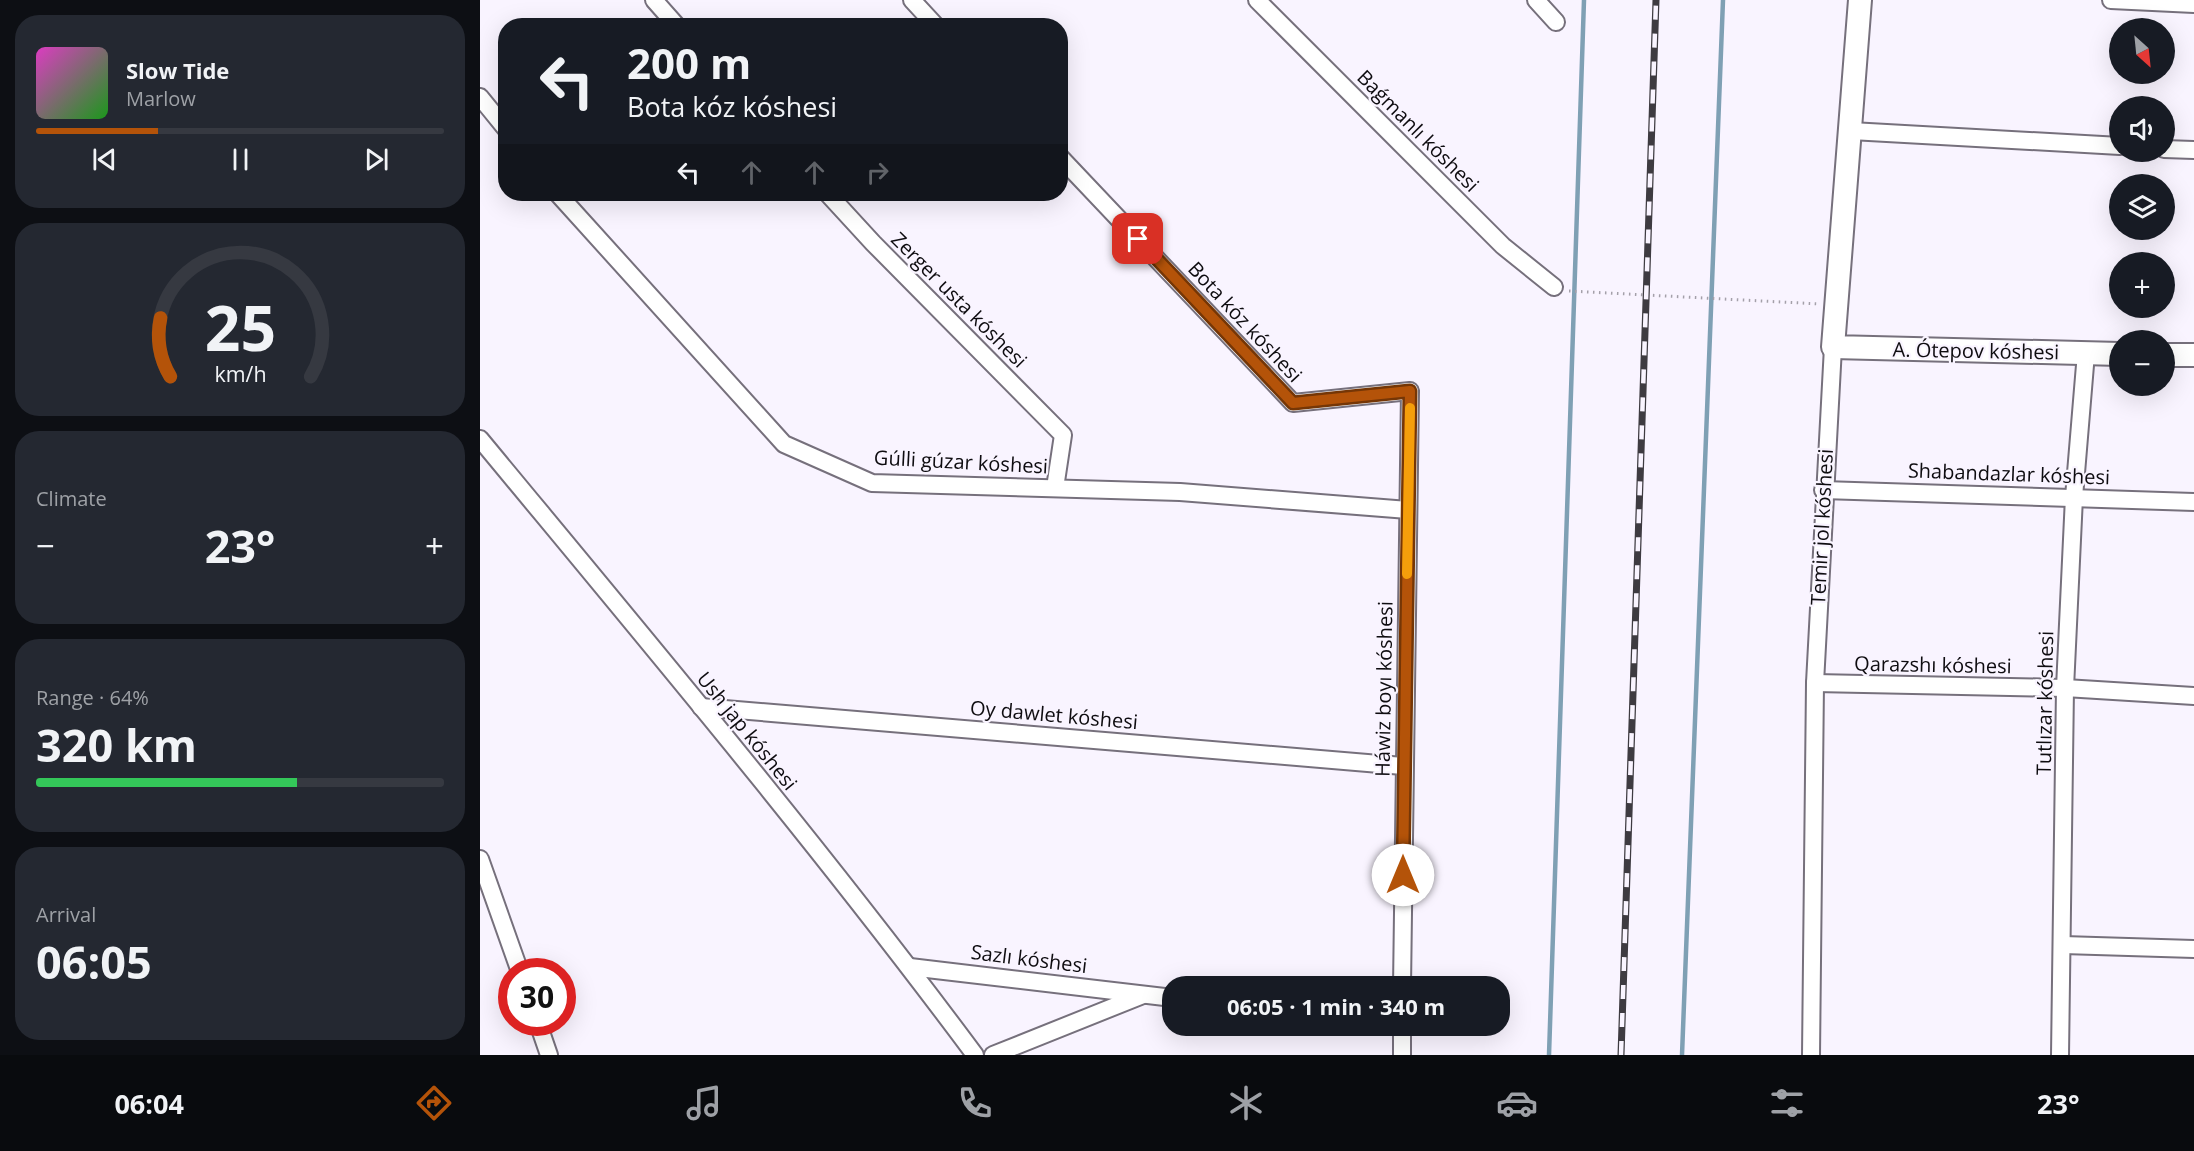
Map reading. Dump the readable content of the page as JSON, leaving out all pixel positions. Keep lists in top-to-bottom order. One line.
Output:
{"streets":{"street":["Baǵmanlı kóshesi","Zerger usta kóshesi","Bota kóz kóshesi","A. Ótepov kóshesi","Gúlli gúzar kóshesi","Shabandazlar kóshesi","Temir jol kóshesi","Qarazshı kóshesi","Háwiz boyı kóshesi","Tutlızar kóshesi","Oy dawlet kóshesi","Ush jap kóshesi","Sazlı kóshesi"]},"crossings":[["Zerger usta kóshesi","Gúlli gúzar kóshesi"],["Bota kóz kóshesi","Háwiz boyı kóshesi"],["A. Ótepov kóshesi","Temir jol kóshesi"],["A. Ótepov kóshesi","Tutlızar kóshesi"],["Gúlli gúzar kóshesi","Háwiz boyı kóshesi"],["Shabandazlar kóshesi","Temir jol kóshesi"],["Shabandazlar kóshesi","Tutlızar kóshesi"],["Temir jol kóshesi","Qarazshı kóshesi"],["Qarazshı kóshesi","Tutlızar kóshesi"],["Háwiz boyı kóshesi","Oy dawlet kóshesi"],["Oy dawlet kóshesi","Ush jap kóshesi"],["Ush jap kóshesi","Sazlı kóshesi"]],"north":"bottom right","page":{"map_buttons":["+","−"],"turn":["200 m","Bota kóz kóshesi"],"song":["Slow Tide","Marlow"],"tile":["Climate",["Range · 64%","320 km"],["Arrival","06:05"]],"heat":["−","23°","+"],"limit":"30","trip":"06:05 · 1 min · 340 m","tabs":["06:04","23°"],"gauge":["25","km/h"]}}
